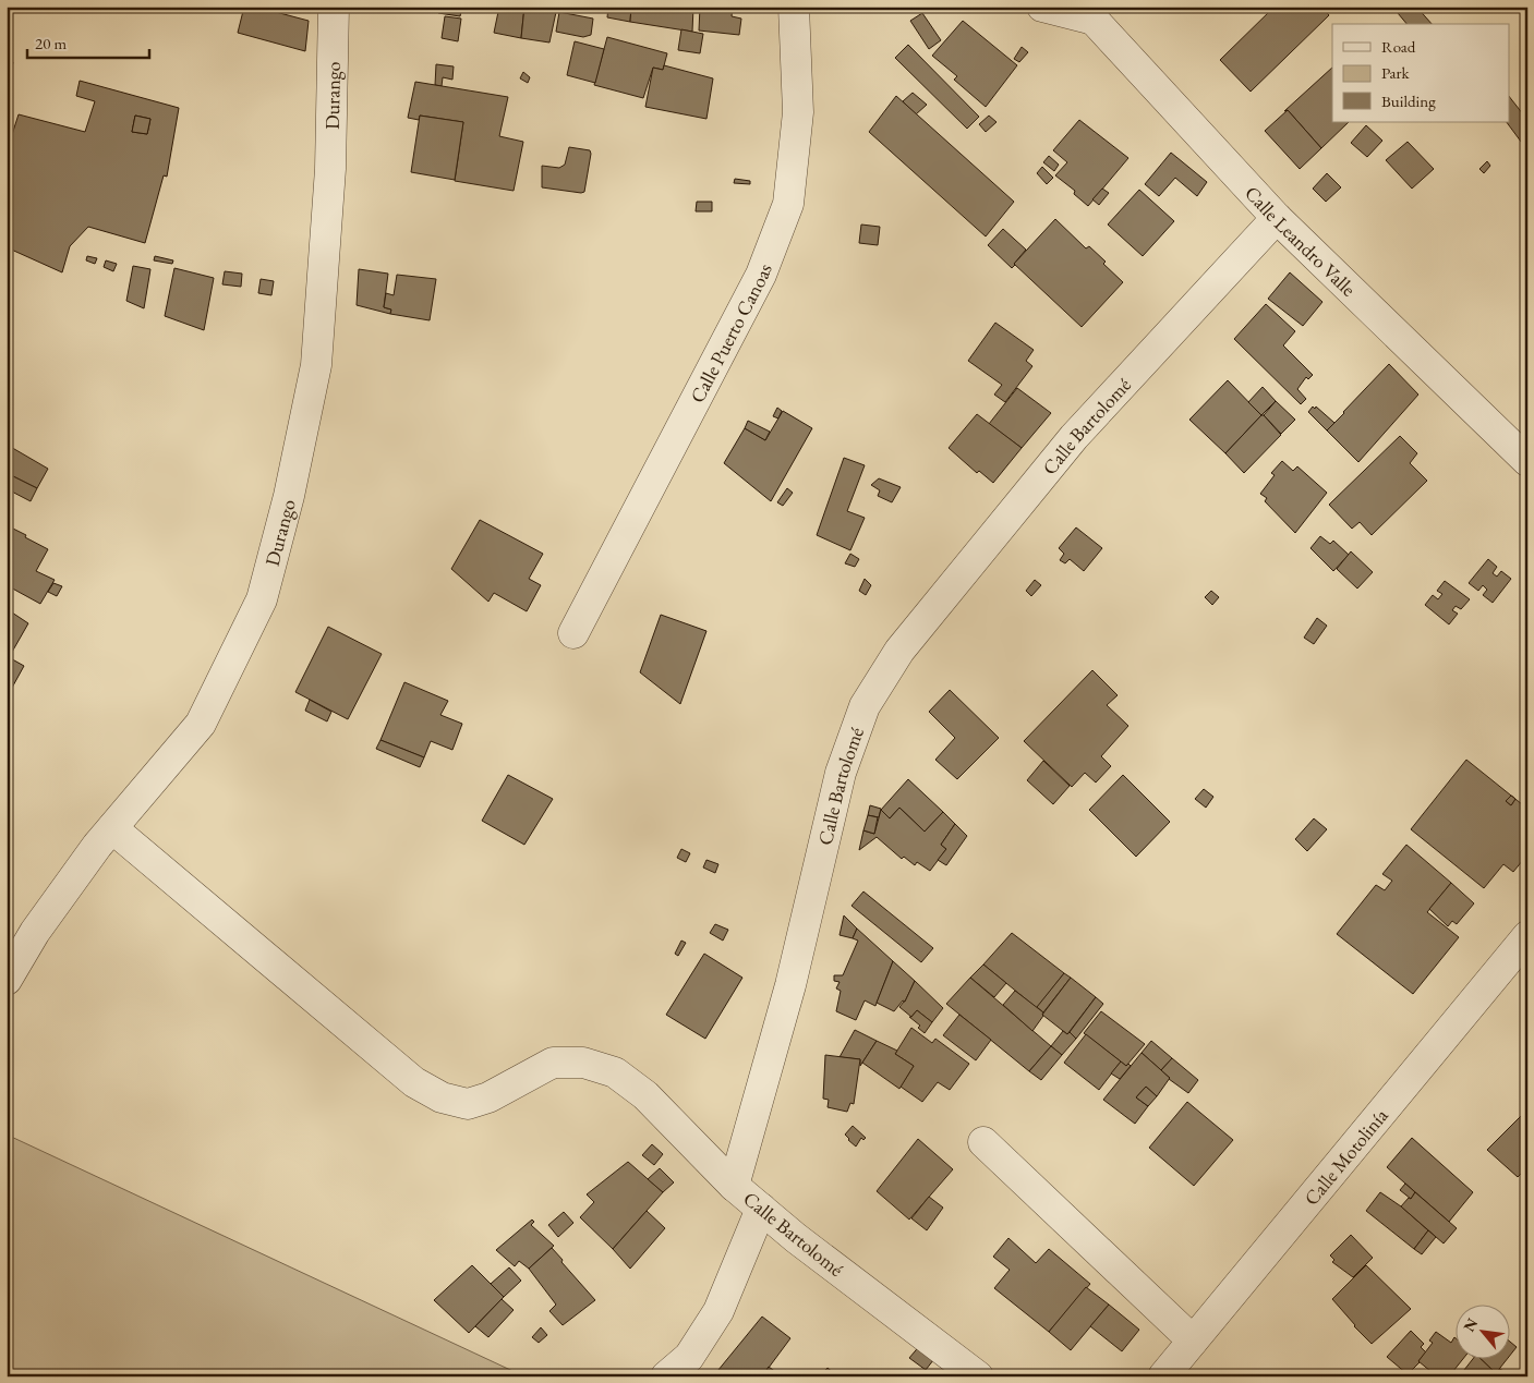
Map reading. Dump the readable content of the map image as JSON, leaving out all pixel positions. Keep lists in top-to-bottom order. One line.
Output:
{"streets":{"street":["Durango","Calle Leandro Valle","Calle Puerto Canoas","Calle Bartolomé","Calle Motolinía"]},"crossings":[["Calle Leandro Valle","Calle Bartolomé"]],"legend":["Road","Park","Building"],"scale_bar":"20 m","north":"top left"}
